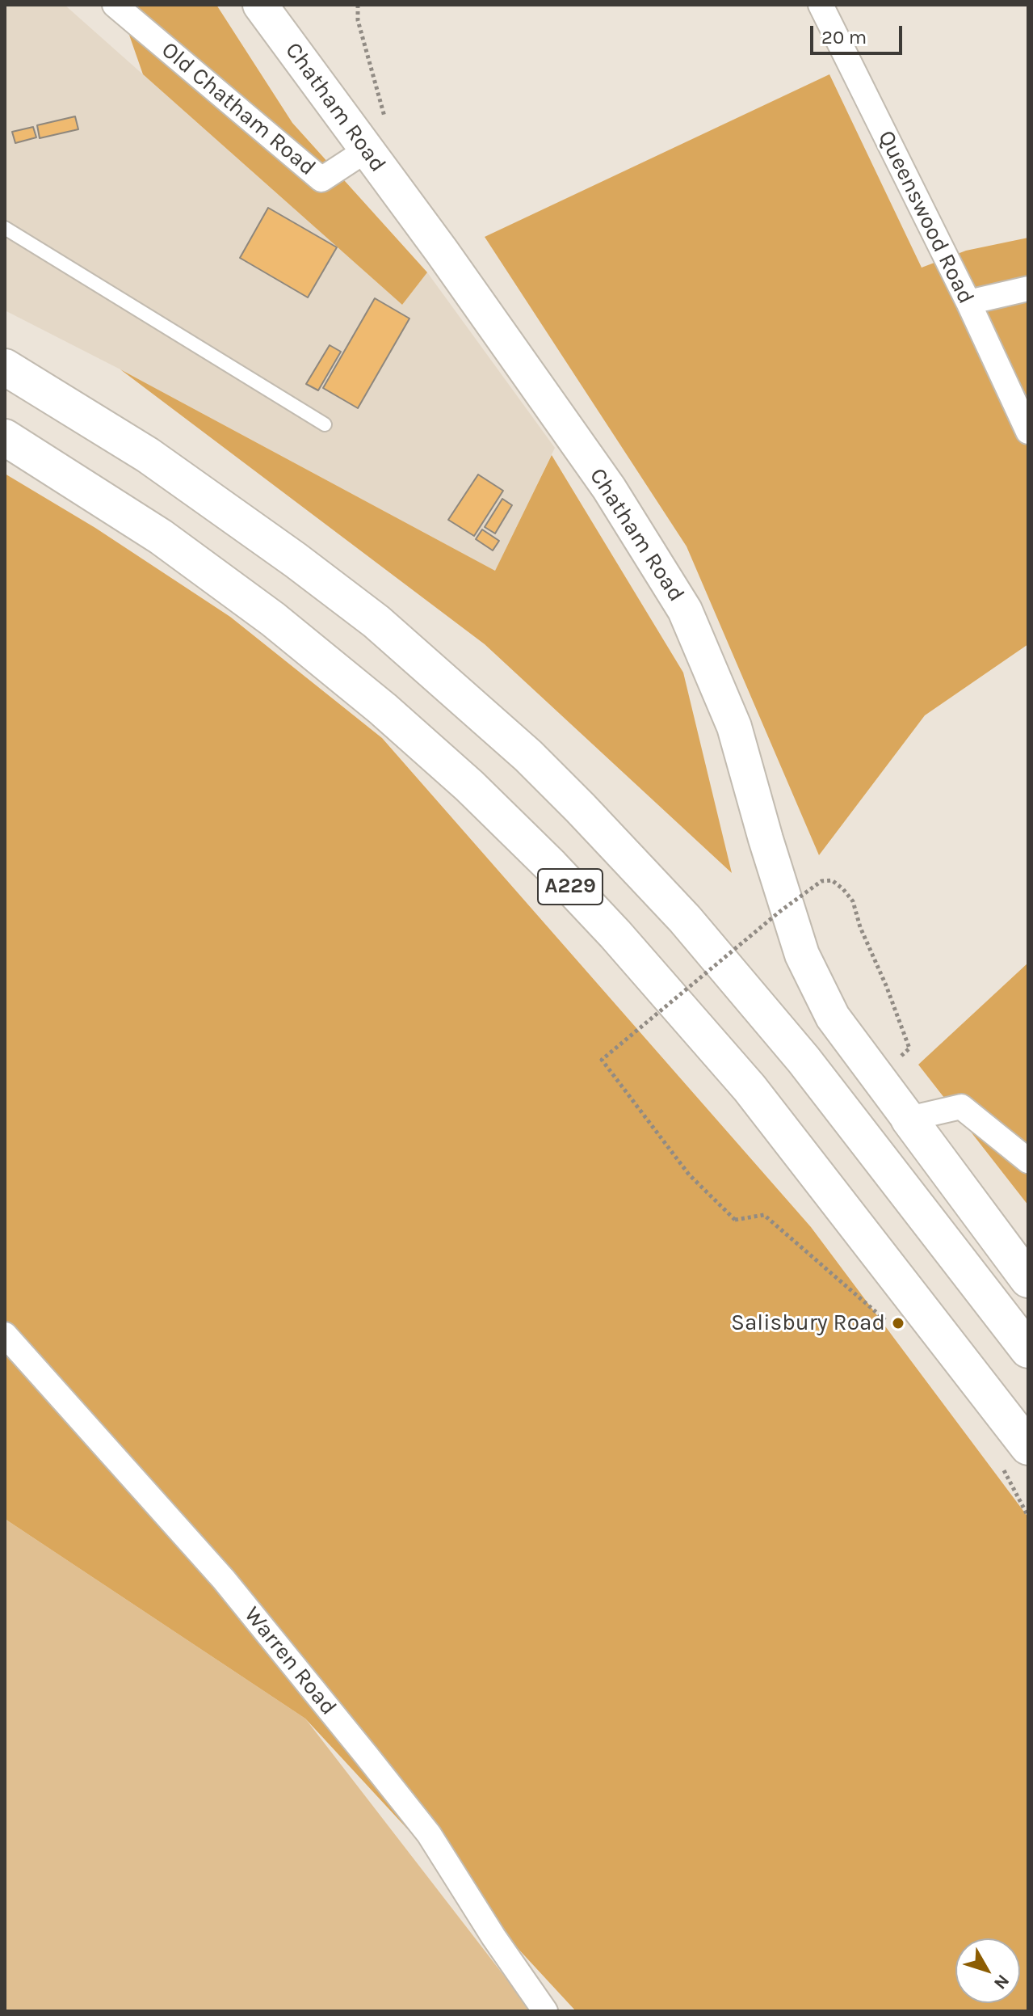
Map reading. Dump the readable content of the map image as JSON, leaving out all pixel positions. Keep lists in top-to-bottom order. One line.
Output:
{"streets":{"highway":["A229"],"street":["Chatham Road","Old Chatham Road","Queenswood Road","Warren Road"]},"crossings":[["Chatham Road","Old Chatham Road"]],"places":["Salisbury Road"],"scale_bar":"20 m","north":"bottom right"}
